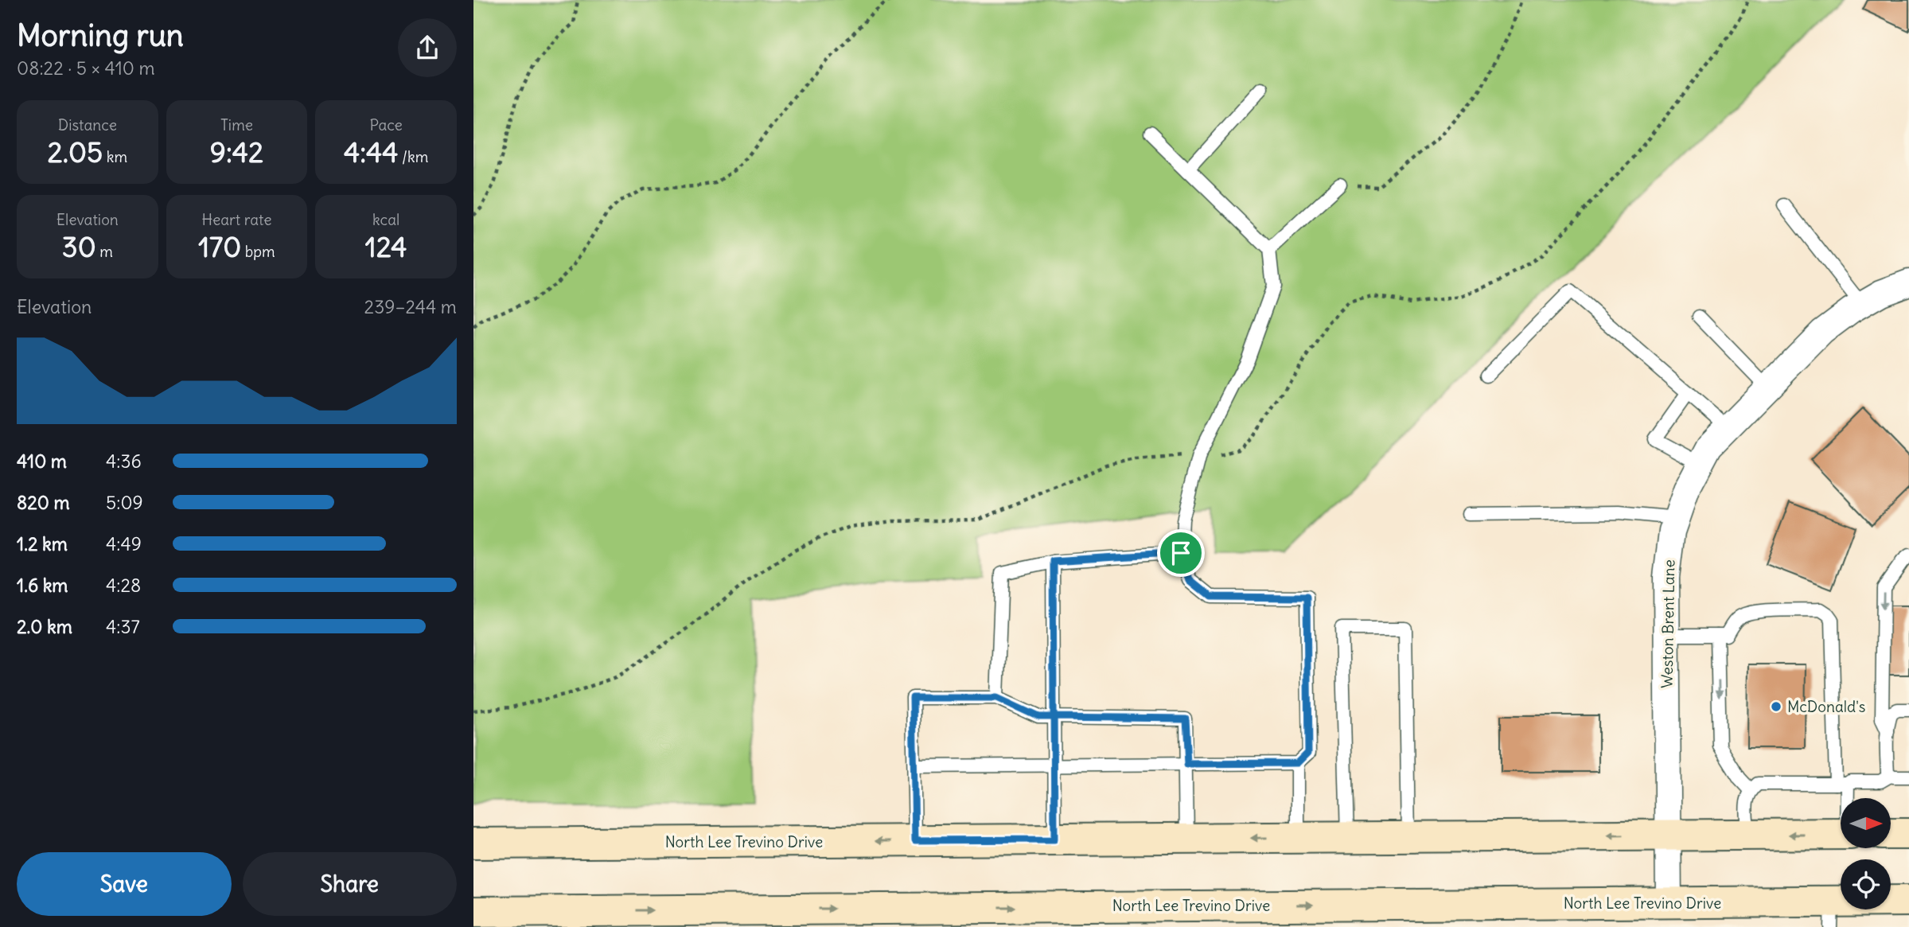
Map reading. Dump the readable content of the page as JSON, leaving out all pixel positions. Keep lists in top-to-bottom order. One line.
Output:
{"streets":{"main road":["North Lee Trevino Drive"],"street":["Weston Brent Lane"]},"crossings":[["Weston Brent Lane","North Lee Trevino Drive"]],"places":["McDonald's"],"north":"right","page":{"heading":["Morning run","08:22 · 5 × 410 m"],"stats":[["Distance","2.05 km"],["Time","9:42"],["Pace","4:44 /km"],["Elevation","30 m"],["Heart rate","170 bpm"],["kcal","124"]],"chart":["Elevation","239–244 m"],"list":[{"name":"410 m","note":"4:36"},{"name":"820 m","note":"5:09"},{"name":"1.2 km","note":"4:49"},{"name":"1.6 km","note":"4:28"},{"name":"2.0 km","note":"4:37"}],"buttons":["Save","Share"]}}
